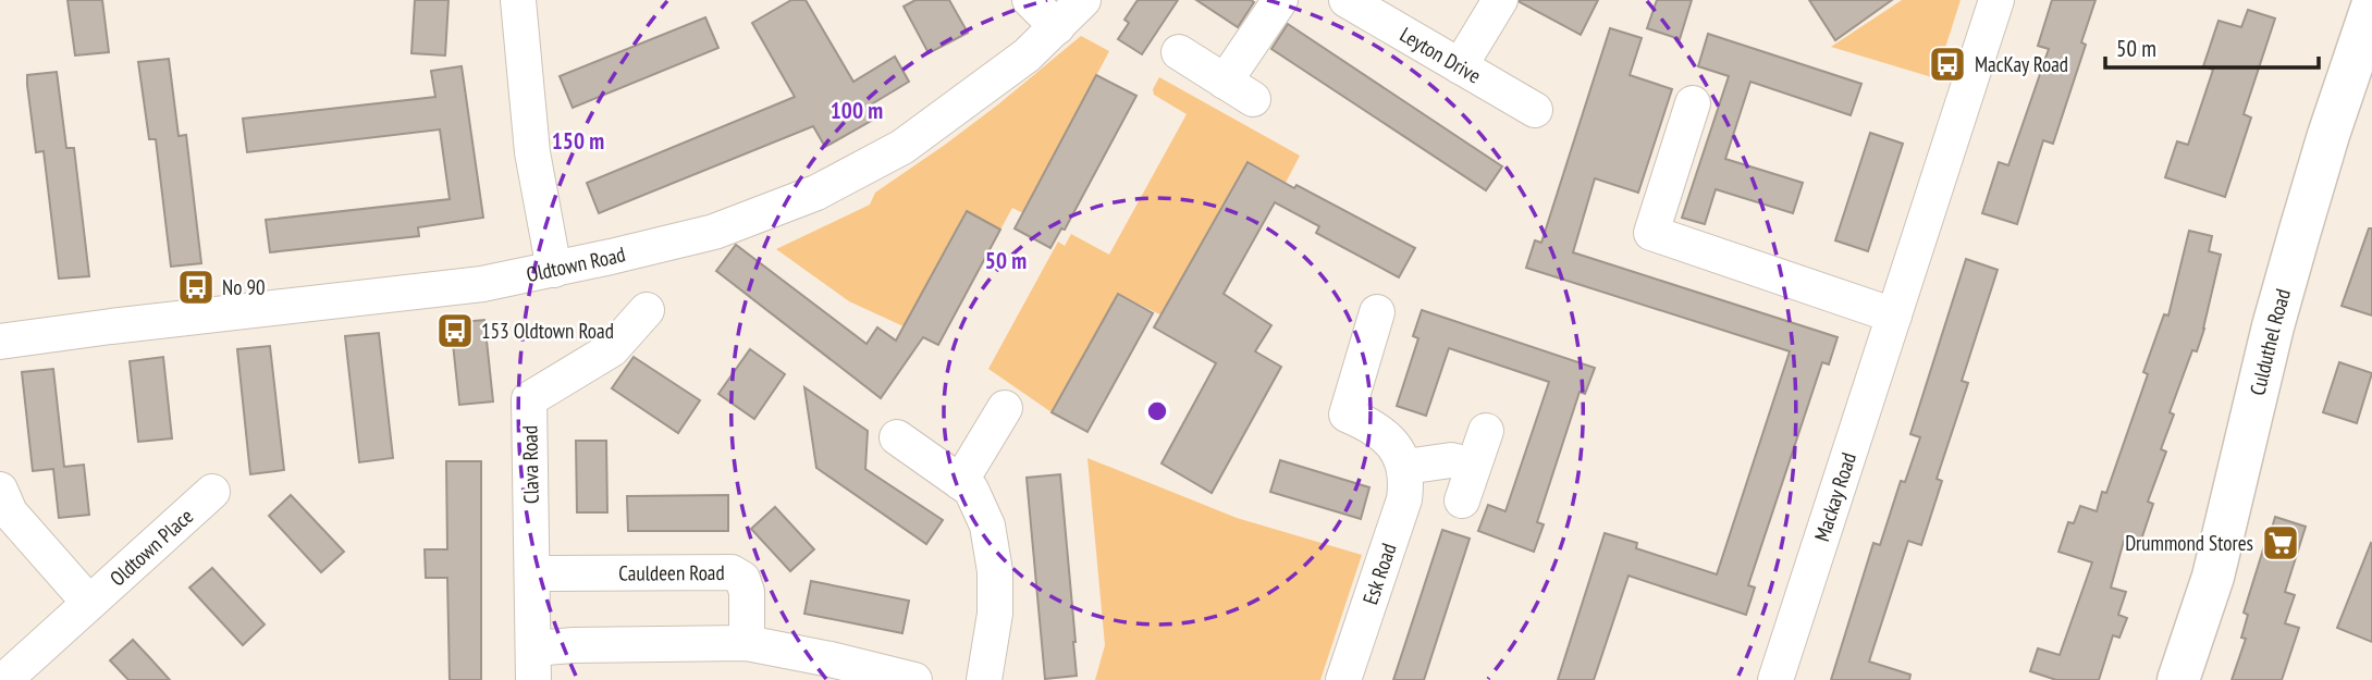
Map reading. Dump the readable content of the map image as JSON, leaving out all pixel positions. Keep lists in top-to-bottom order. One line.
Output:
{"streets":{"main road":["Culduthel Road"],"street":["Leyton Drive","Oldtown Road","Clava Road","Mackay Road","Oldtown Place","Cauldeen Road","Esk Road"]},"crossings":[["Clava Road","Cauldeen Road"]],"places":{"bus stop":["MacKay Road","No 90","153 Oldtown Road"],"supermarket":["Drummond Stores"]},"scale_bar":"50 m","rings":["100 m","150 m","50 m"]}
